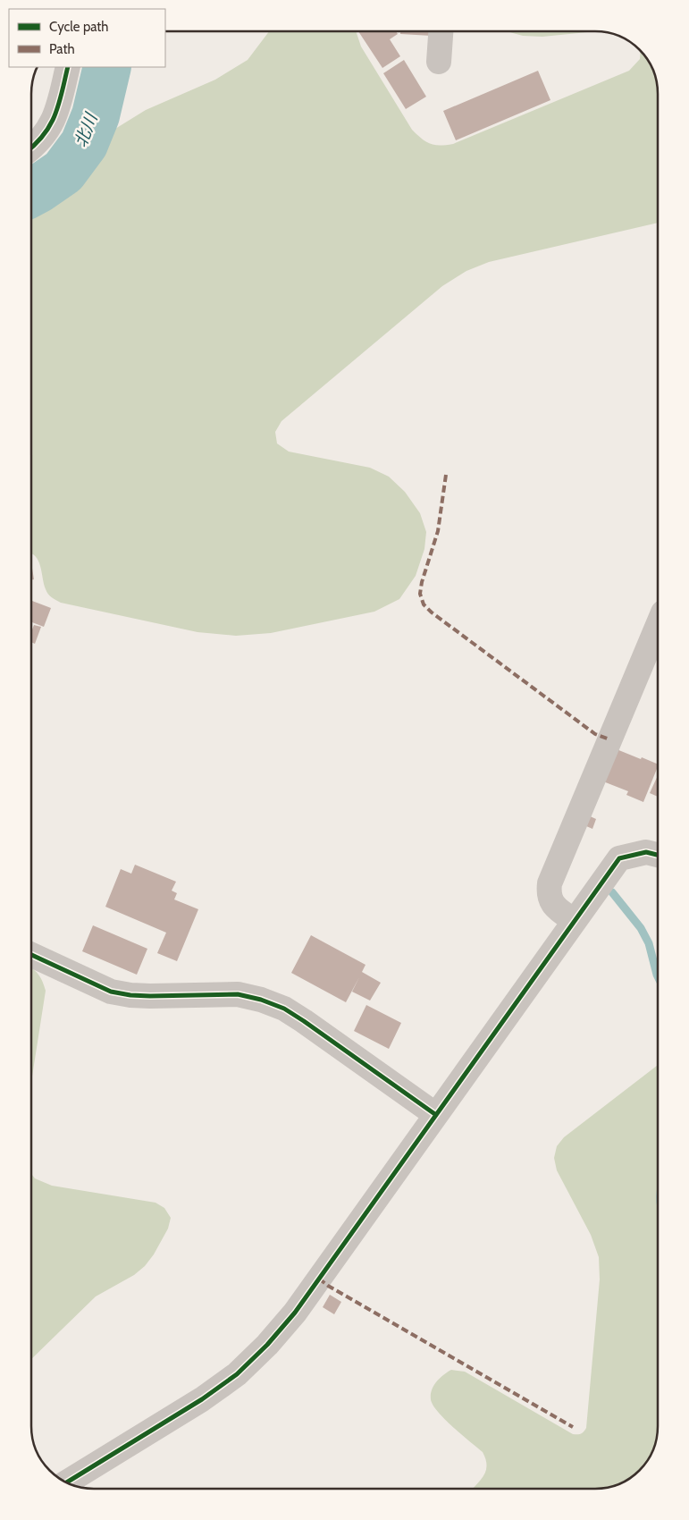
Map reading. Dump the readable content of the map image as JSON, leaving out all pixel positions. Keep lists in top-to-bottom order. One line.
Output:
{"water":["北川"],"legend":["Cycle path","Path"]}
